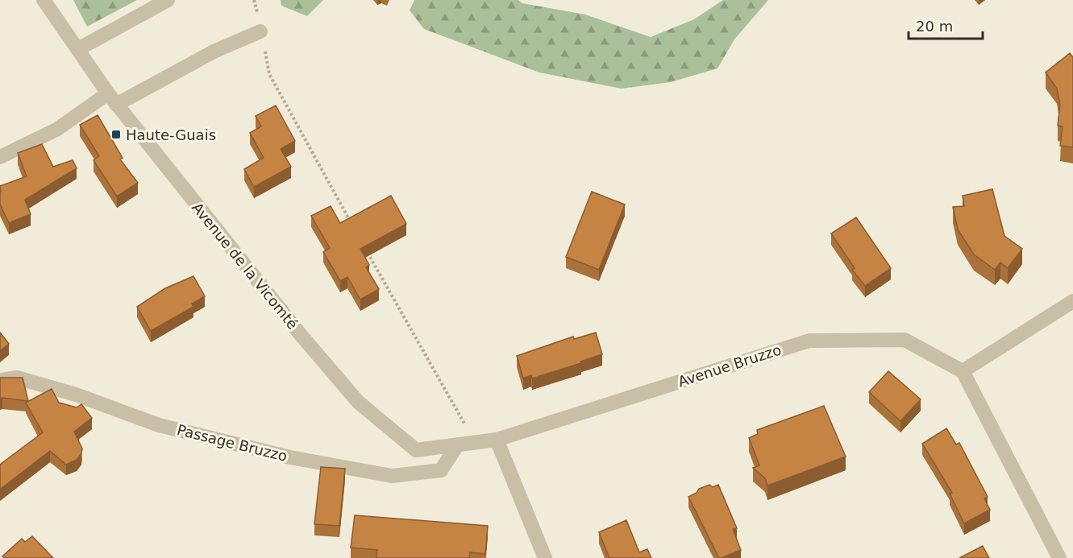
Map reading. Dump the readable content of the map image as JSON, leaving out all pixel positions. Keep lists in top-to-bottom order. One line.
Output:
{"streets":{"street":["Avenue de la Vicomté","Avenue Bruzzo","Passage Bruzzo"]},"crossings":[["Avenue de la Vicomté","Avenue Bruzzo"],["Avenue de la Vicomté","Passage Bruzzo"]],"places":{"transit":["Haute-Guais"]},"scale_bar":"20 m"}
